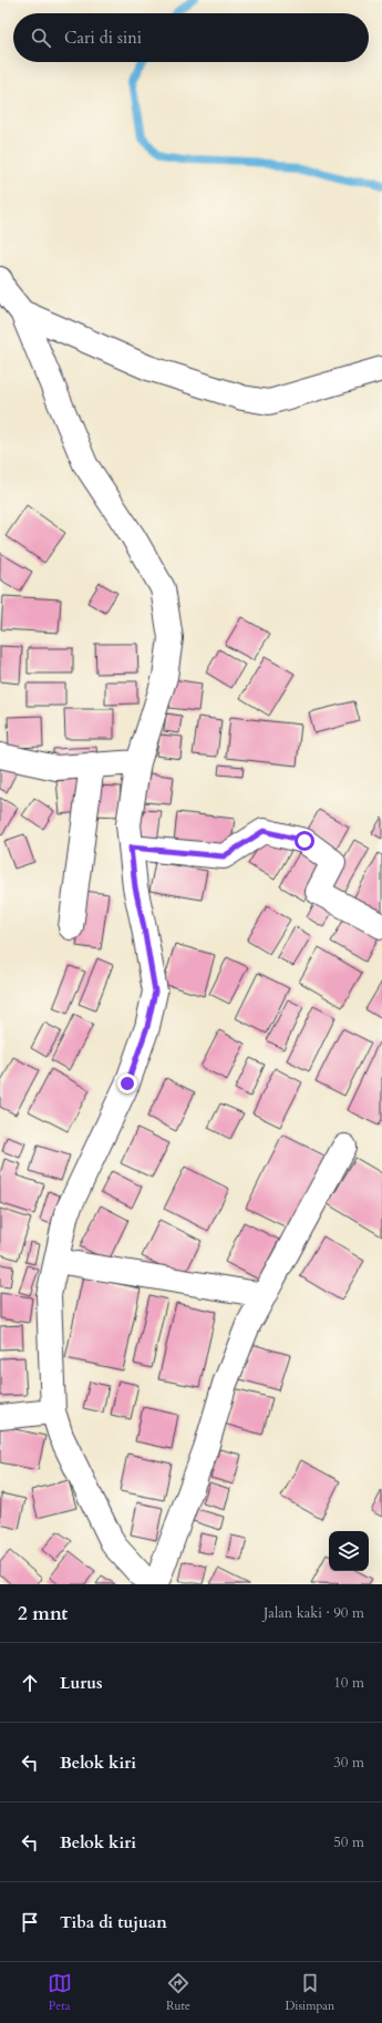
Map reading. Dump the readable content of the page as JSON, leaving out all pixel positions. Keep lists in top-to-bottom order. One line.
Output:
{"page":{"search":"Cari di sini","heading":["2 mnt","Jalan kaki · 90 m"],"list":[["Lurus","10 m"],["Belok kiri","30 m"],["Belok kiri","50 m"],"Tiba di tujuan"],"nav":["Peta","Rute","Disimpan"]}}
